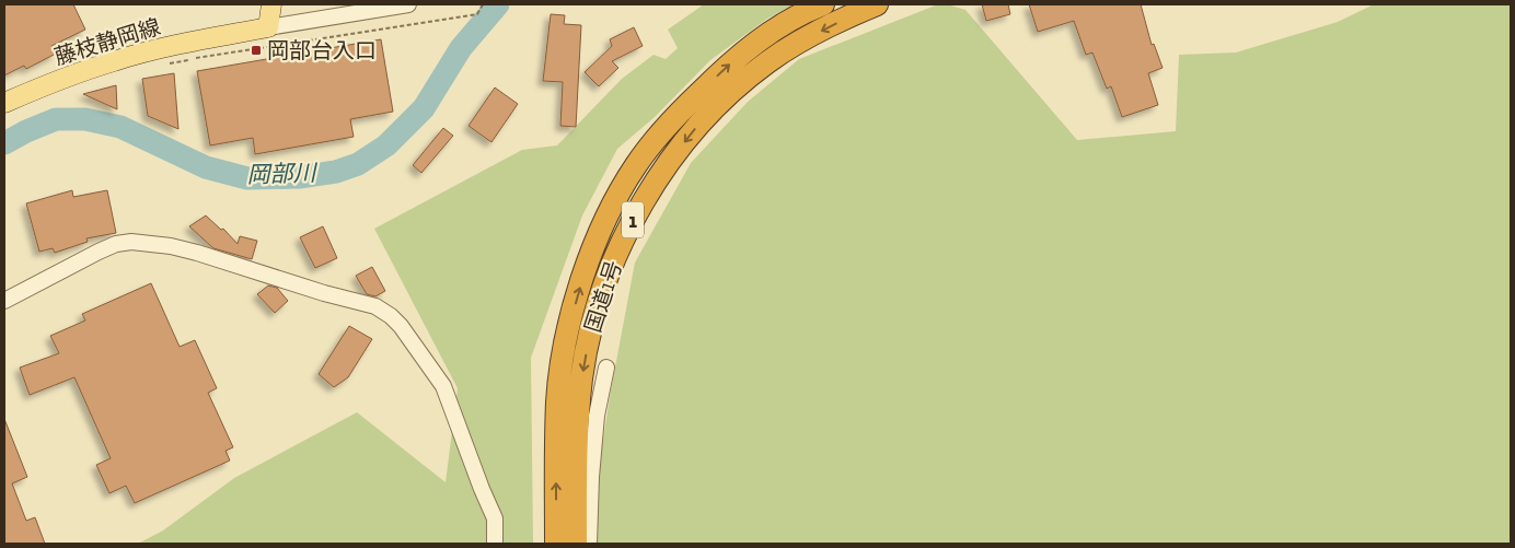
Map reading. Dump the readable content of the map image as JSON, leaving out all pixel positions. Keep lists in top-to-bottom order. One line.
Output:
{"streets":{"highway":["1","国道1号"],"main road":["藤枝静岡線"]},"water":["岡部川"],"places":{"transit":["岡部台入口"]}}
